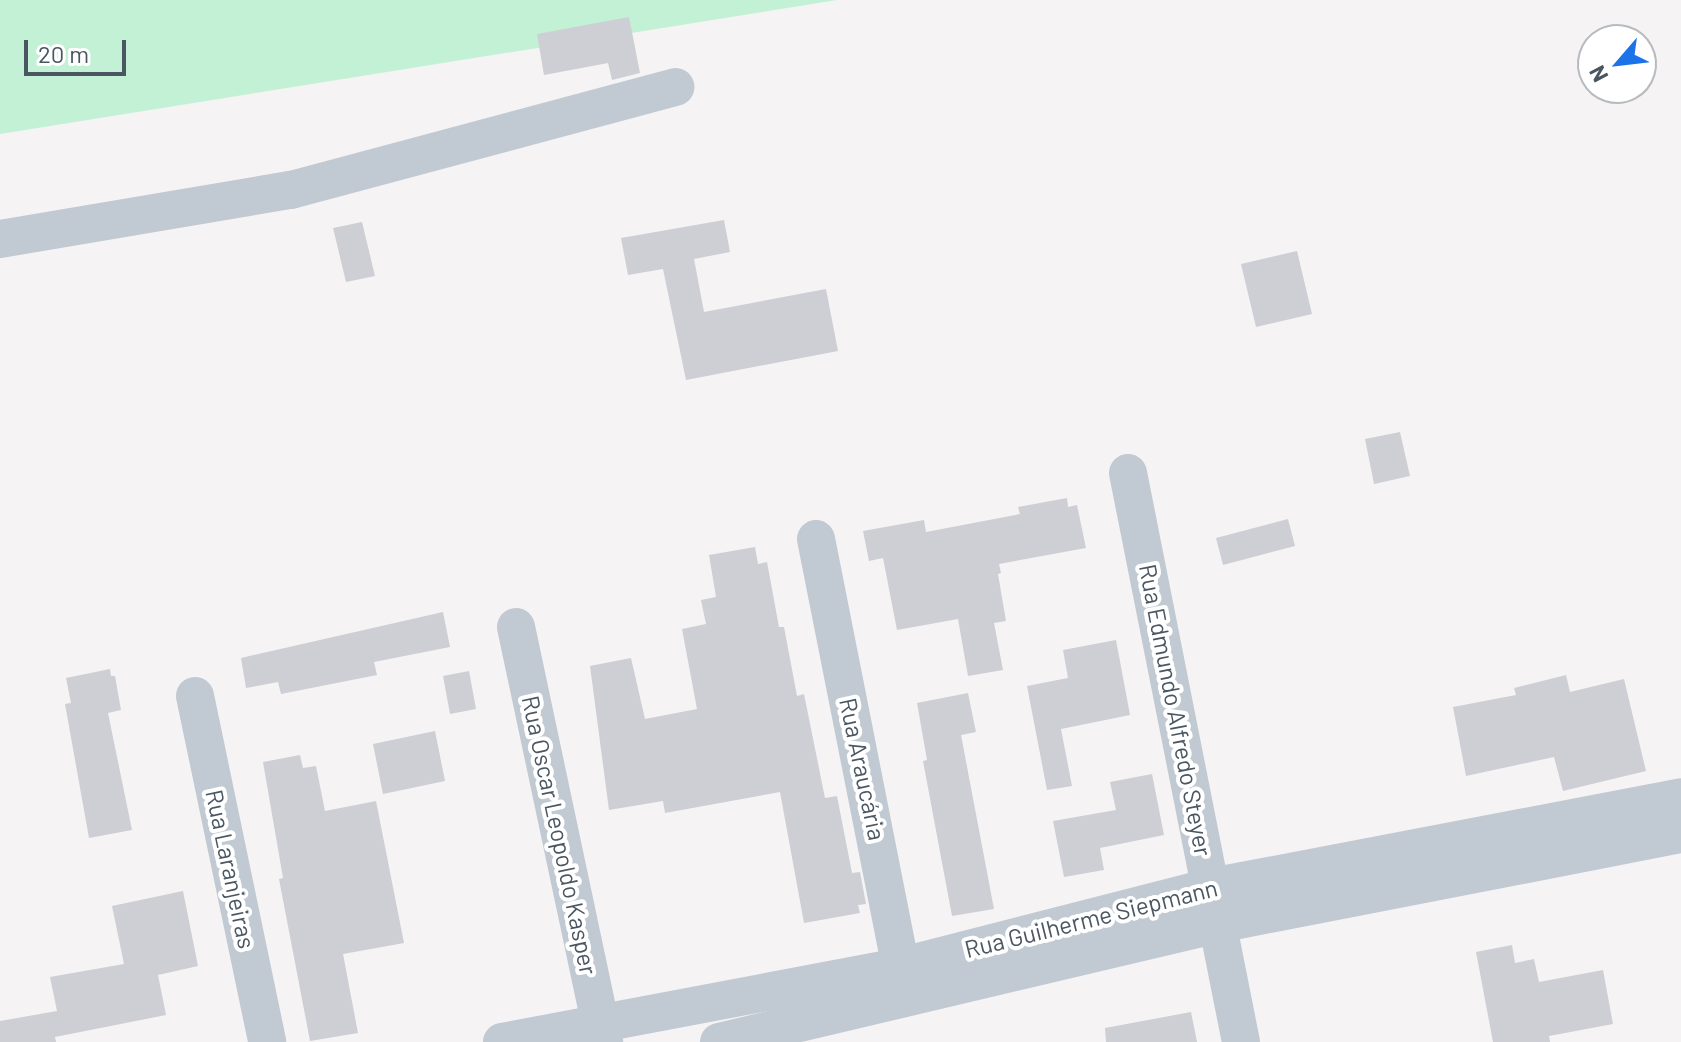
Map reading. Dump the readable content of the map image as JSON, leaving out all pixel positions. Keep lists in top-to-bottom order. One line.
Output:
{"streets":{"street":["Rua Edmundo Alfredo Steyer","Rua Araucária","Rua Oscar Leopoldo Kasper","Rua Laranjeiras","Rua Guilherme Siepmann"]},"crossings":[["Rua Edmundo Alfredo Steyer","Rua Guilherme Siepmann"],["Rua Araucária","Rua Guilherme Siepmann"],["Rua Oscar Leopoldo Kasper","Rua Guilherme Siepmann"]],"scale_bar":"20 m","north":"bottom left"}
